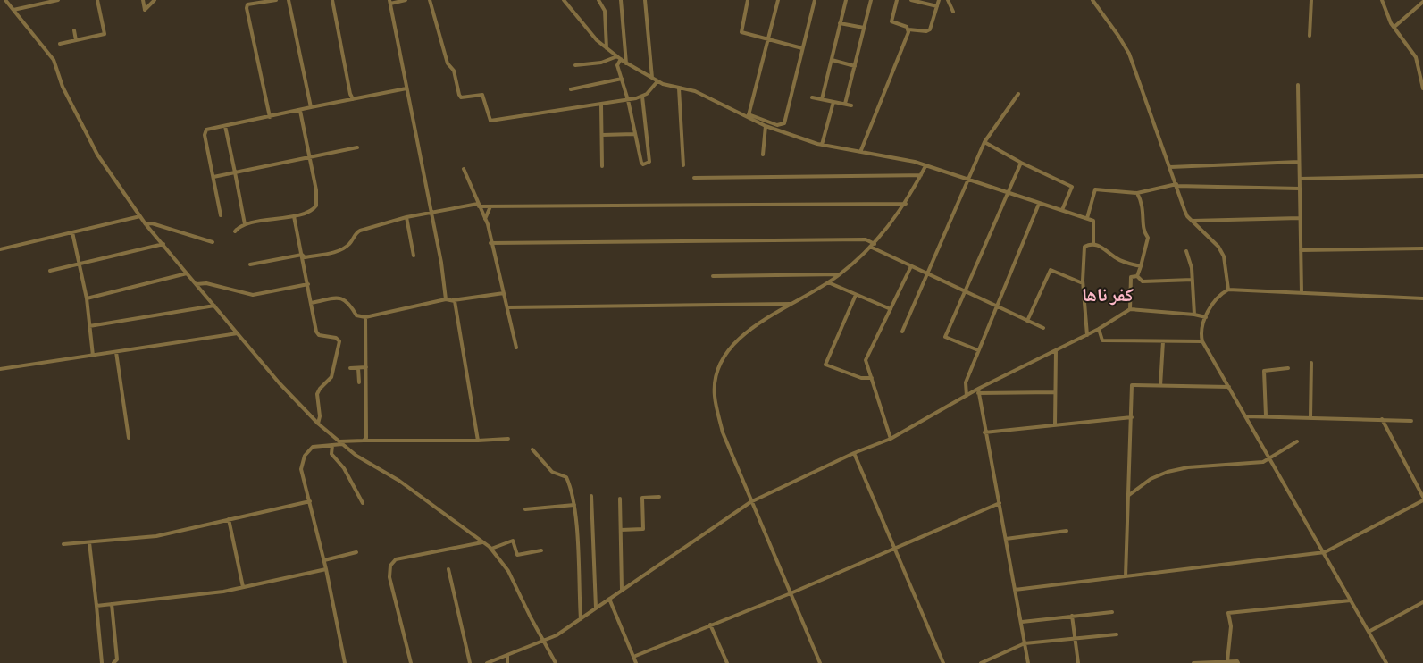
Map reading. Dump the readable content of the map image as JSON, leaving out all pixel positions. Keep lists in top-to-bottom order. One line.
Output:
{"districts":["كفر ناها"]}
